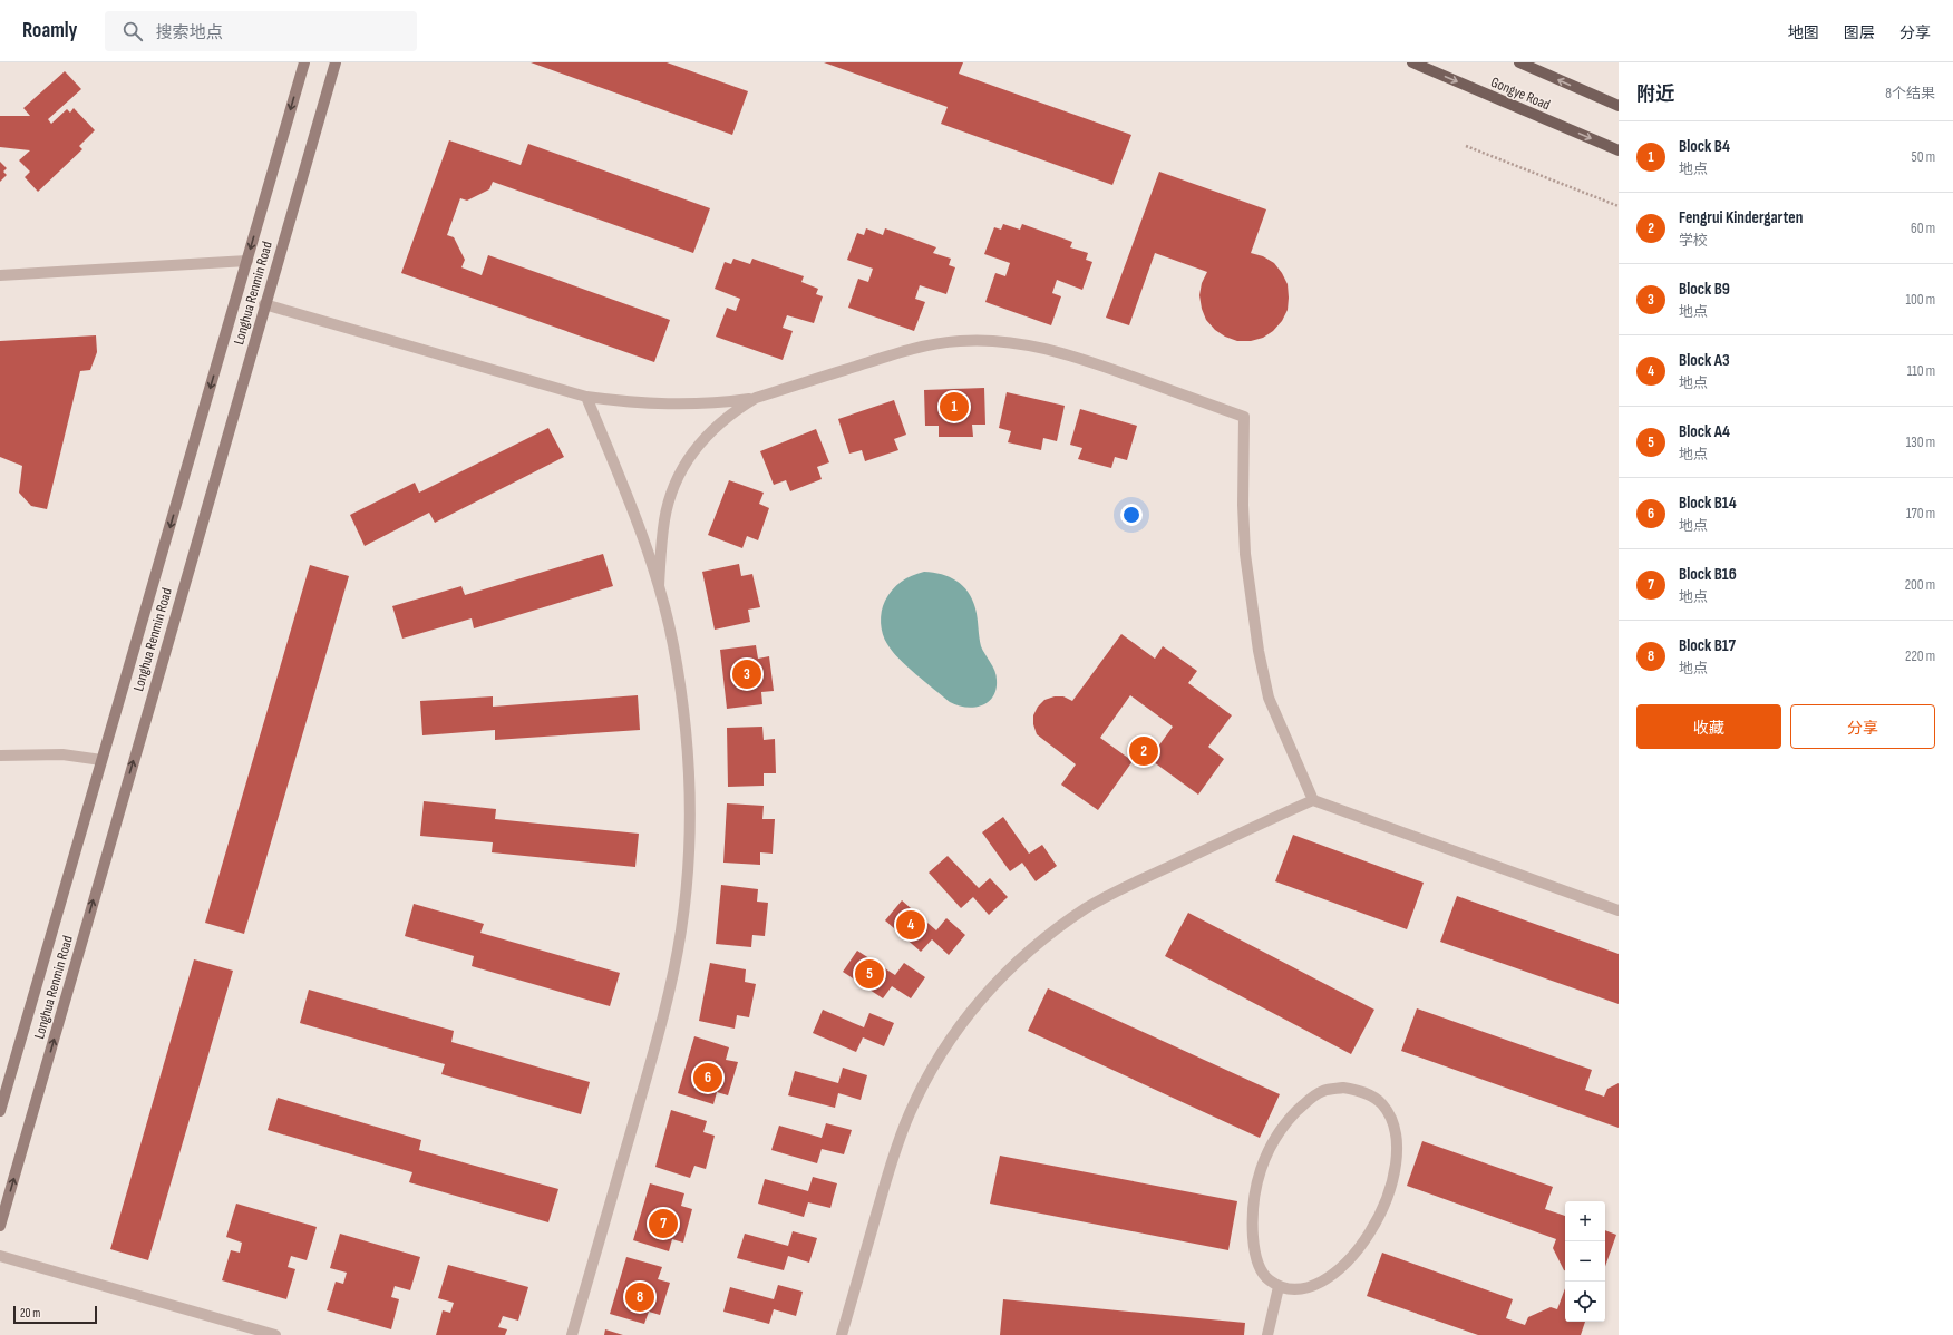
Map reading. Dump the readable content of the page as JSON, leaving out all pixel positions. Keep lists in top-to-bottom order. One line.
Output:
{"streets":{"main road":["Gongye Road","Longhua Renmin Road"]},"scale_bar":"20 m","page":{"header":"Roamly","search":"搜索地点","nav":["地图","图层","分享"],"heading":["附近","8个结果"],"list":[{"mark":"1","name":"Block B4","note":"地点","value":"50 m"},{"mark":"2","name":"Fengrui Kindergarten","note":"学校","value":"60 m"},{"mark":"3","name":"Block B9","note":"地点","value":"100 m"},{"mark":"4","name":"Block A3","note":"地点","value":"110 m"},{"mark":"5","name":"Block A4","note":"地点","value":"130 m"},{"mark":"6","name":"Block B14","note":"地点","value":"170 m"},{"mark":"7","name":"Block B16","note":"地点","value":"200 m"},{"mark":"8","name":"Block B17","note":"地点","value":"220 m"}],"pins":["1","3","2","4","5","6","7","8"],"buttons":["收藏","分享"],"map_buttons":["+","−"],"scale":"20 m"}}
